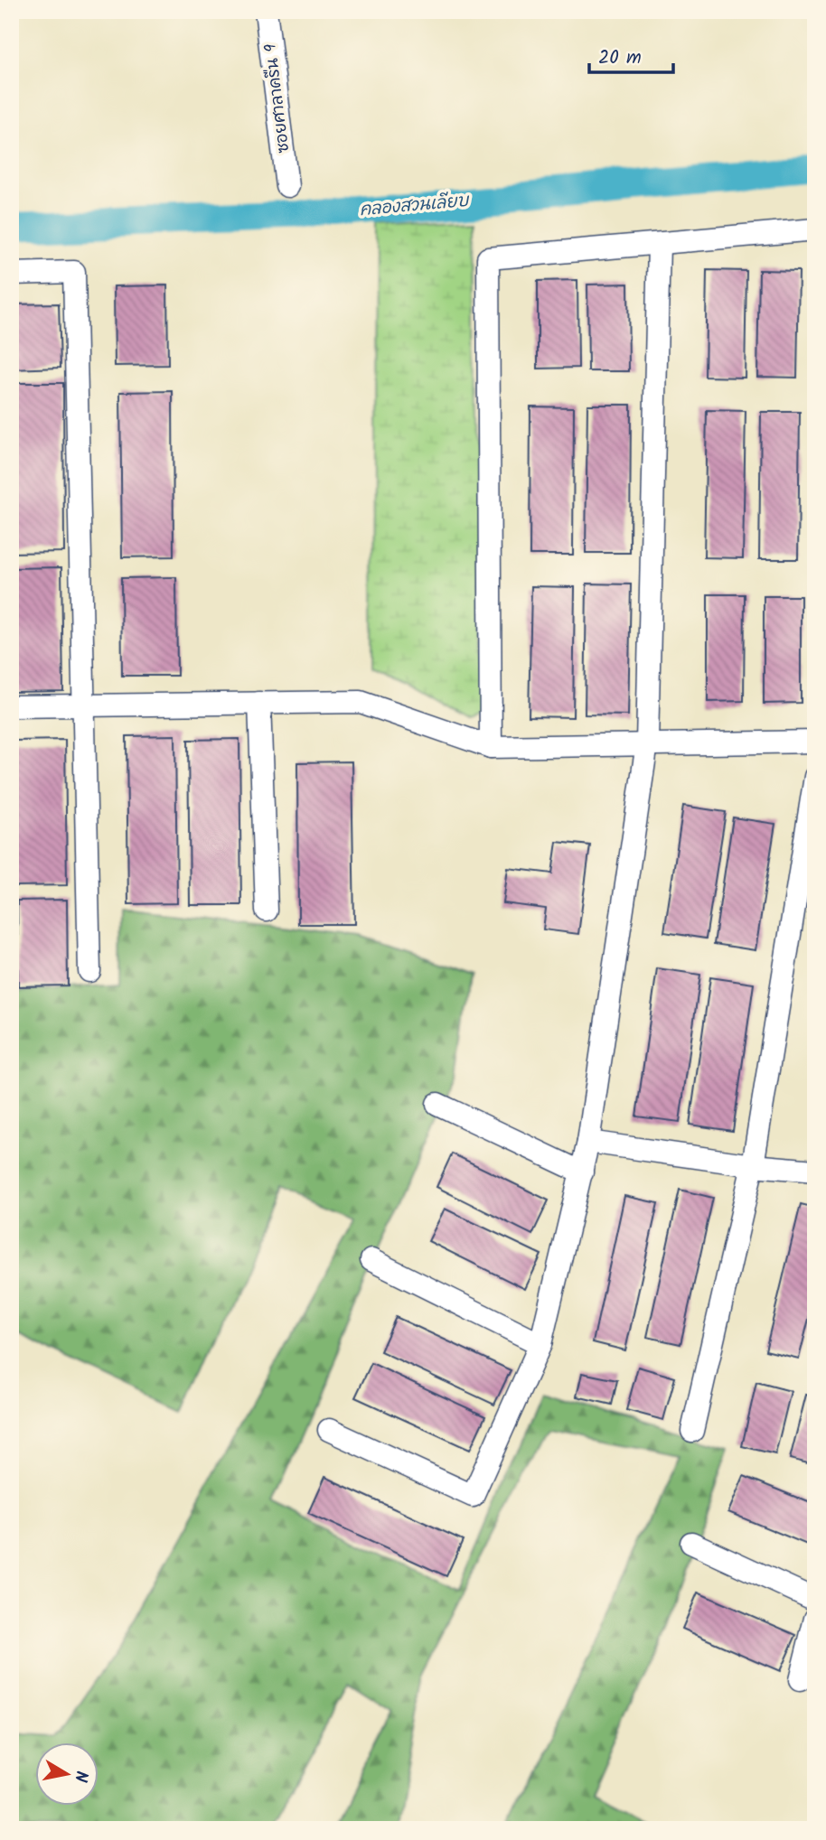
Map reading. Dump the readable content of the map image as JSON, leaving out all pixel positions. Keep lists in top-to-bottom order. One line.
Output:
{"streets":{"street":["ซอยศาลาครืน 9"]},"water":["คลองสวนเลียบ"],"scale_bar":"20 m","north":"right"}
